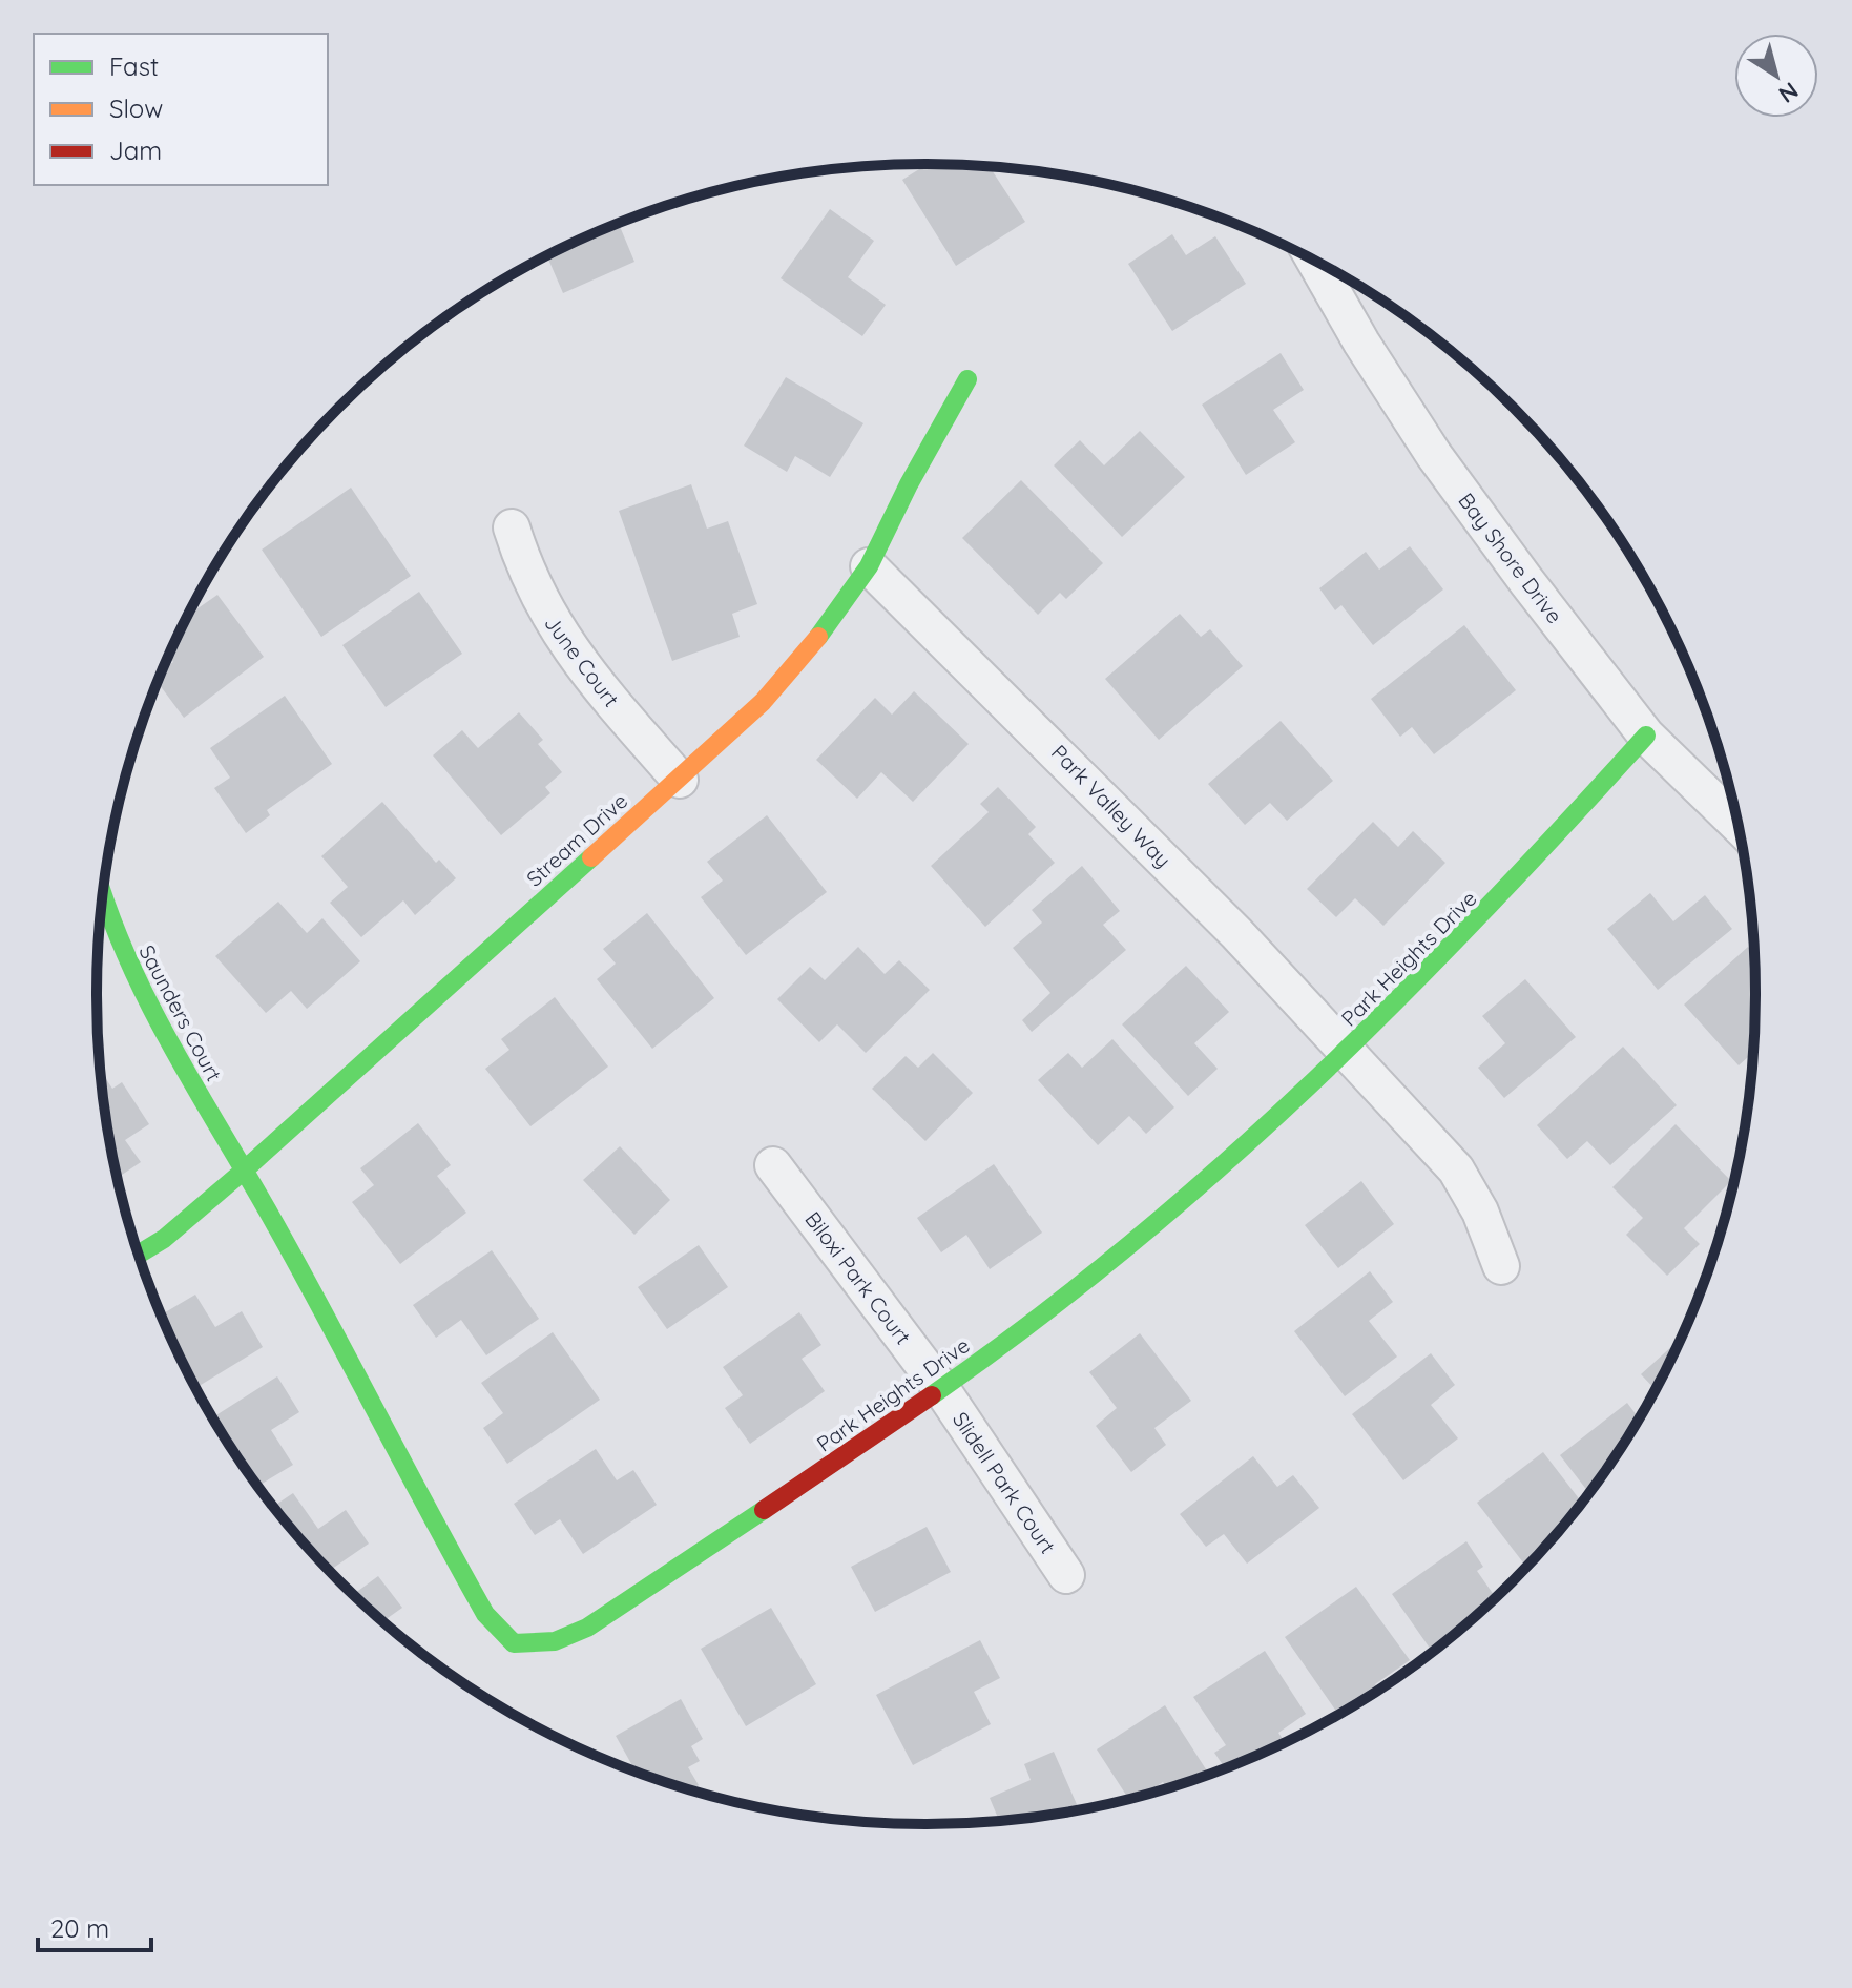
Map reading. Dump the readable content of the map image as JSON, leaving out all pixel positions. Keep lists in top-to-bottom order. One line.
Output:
{"streets":{"street":["Bay Shore Drive","June Court","Park Valley Way","Stream Drive","Park Heights Drive","Saunders Court","Biloxi Park Court","Slidell Park Court"]},"crossings":[["Bay Shore Drive","Park Heights Drive"],["June Court","Stream Drive"],["Park Valley Way","Stream Drive"],["Park Valley Way","Park Heights Drive"],["Stream Drive","Park Heights Drive"],["Stream Drive","Saunders Court"],["Park Heights Drive","Saunders Court"],["Park Heights Drive","Biloxi Park Court"],["Park Heights Drive","Slidell Park Court"],["Biloxi Park Court","Slidell Park Court"]],"legend":["Fast","Slow","Jam"],"scale_bar":"20 m","north":"bottom right"}
